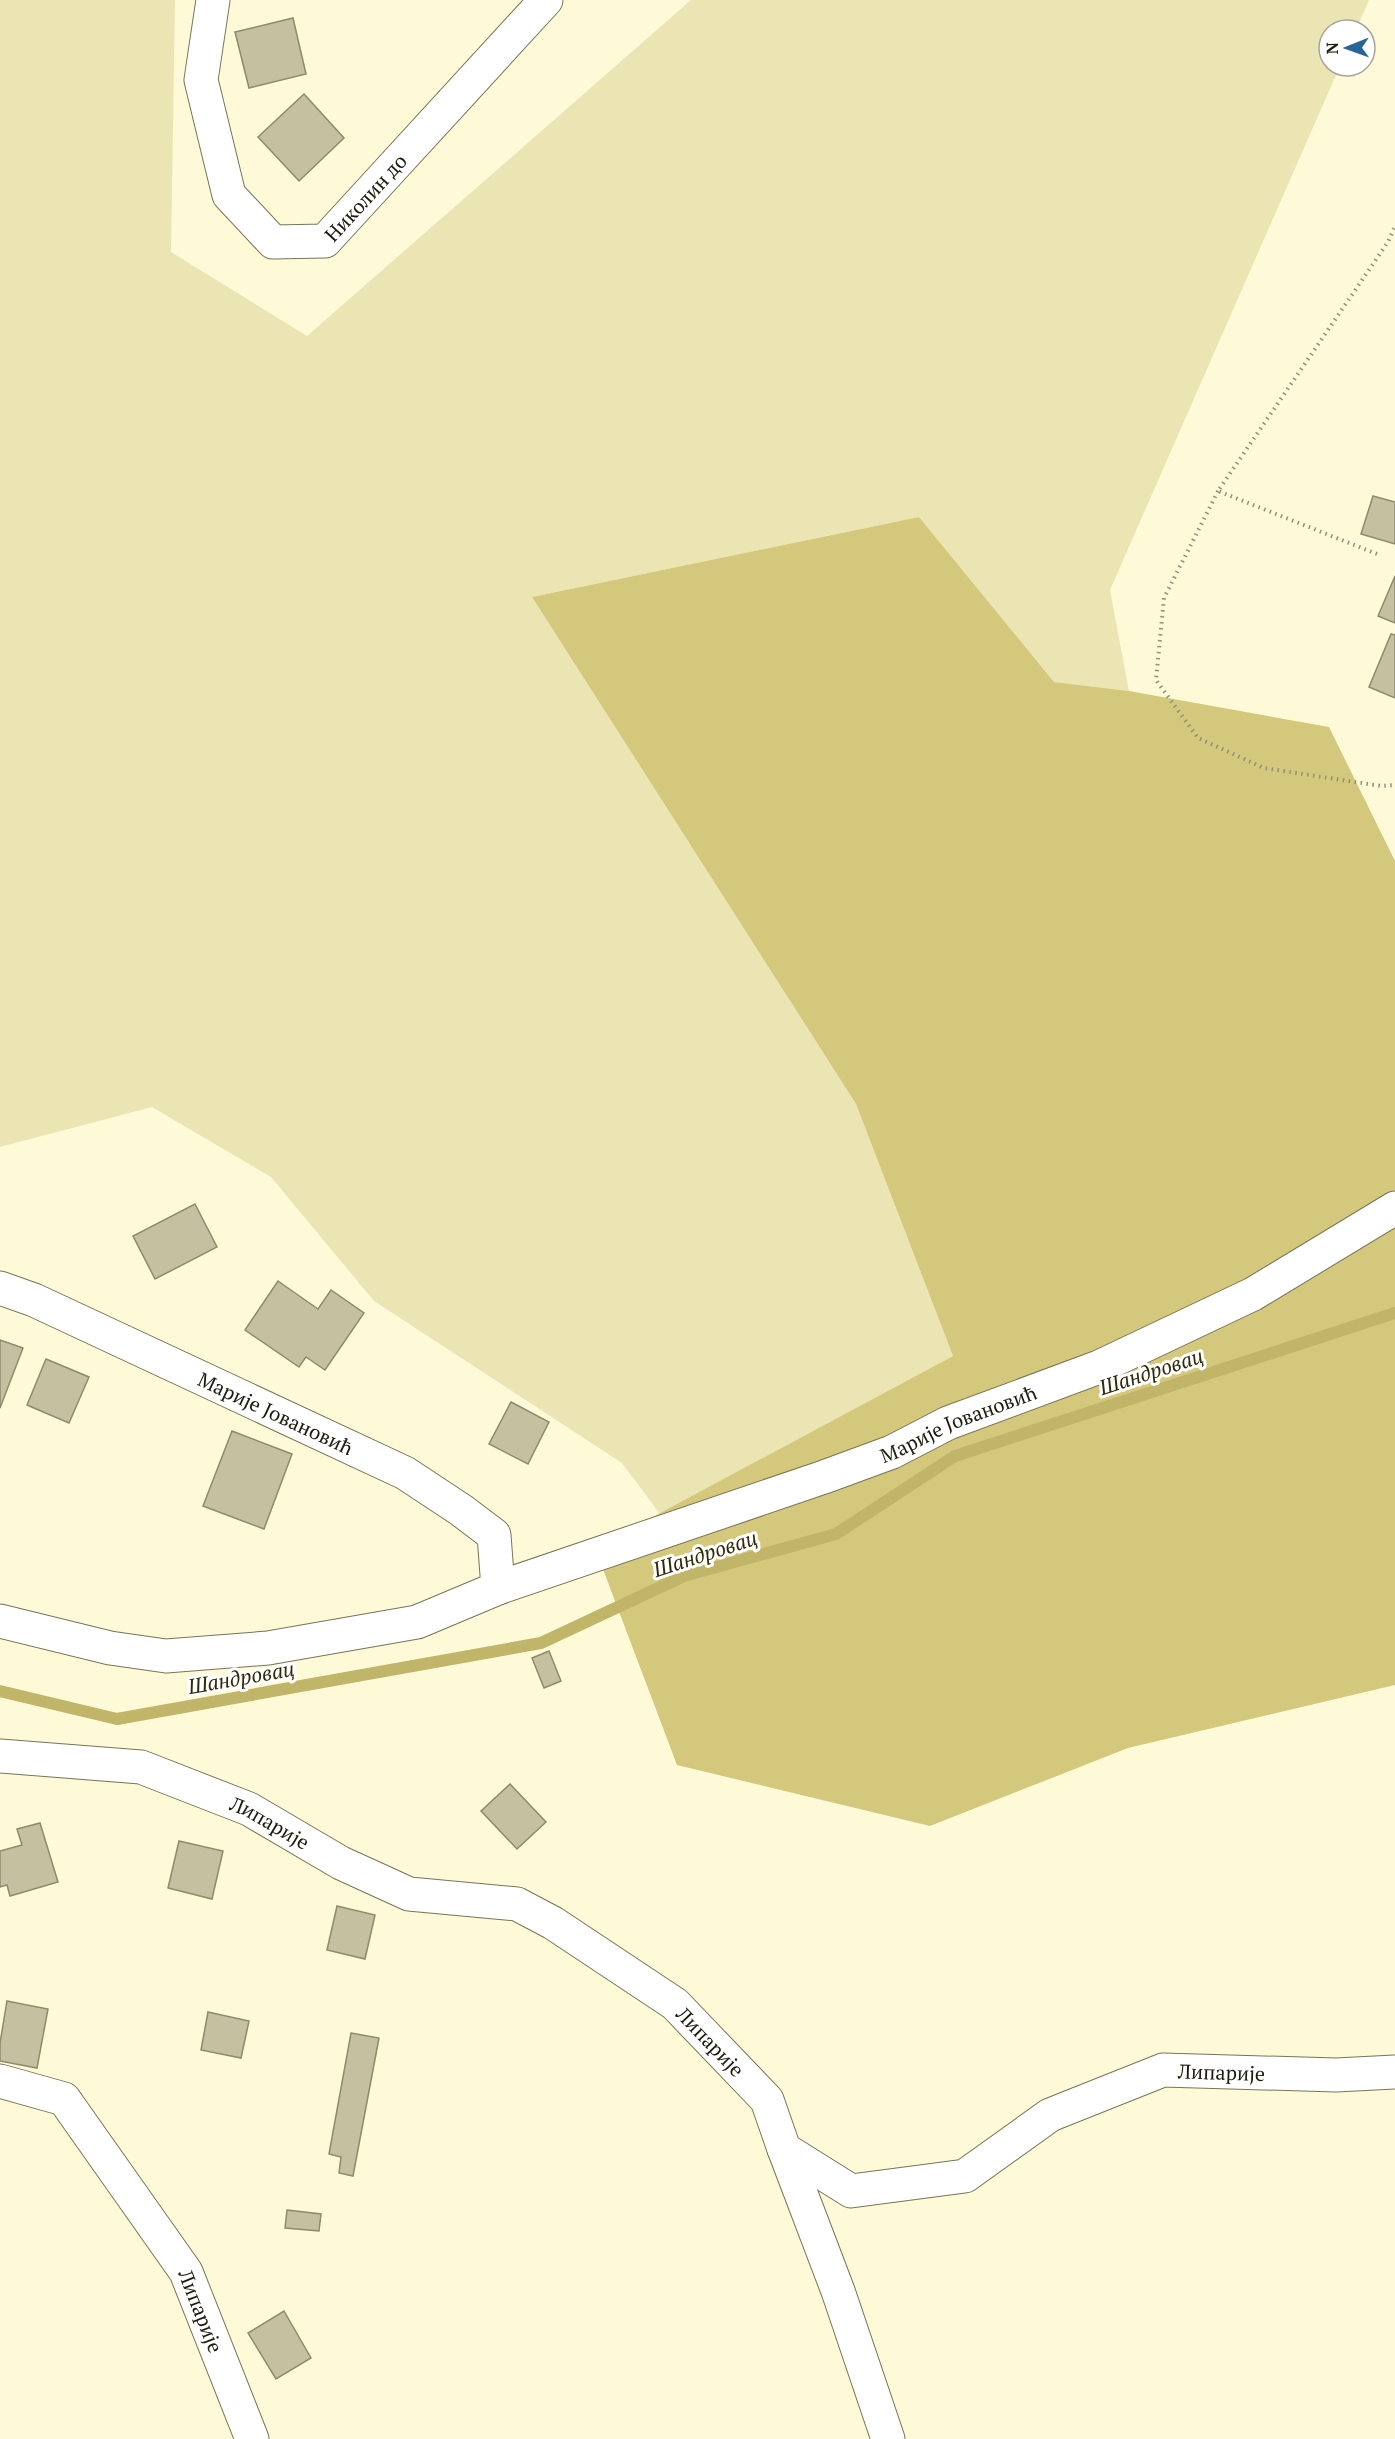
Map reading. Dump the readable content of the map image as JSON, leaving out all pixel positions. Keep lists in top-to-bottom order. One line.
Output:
{"streets":{"street":["Николин до","Марије Јовановић","Липарије"]},"water":["Шандровац"],"north":"left"}
